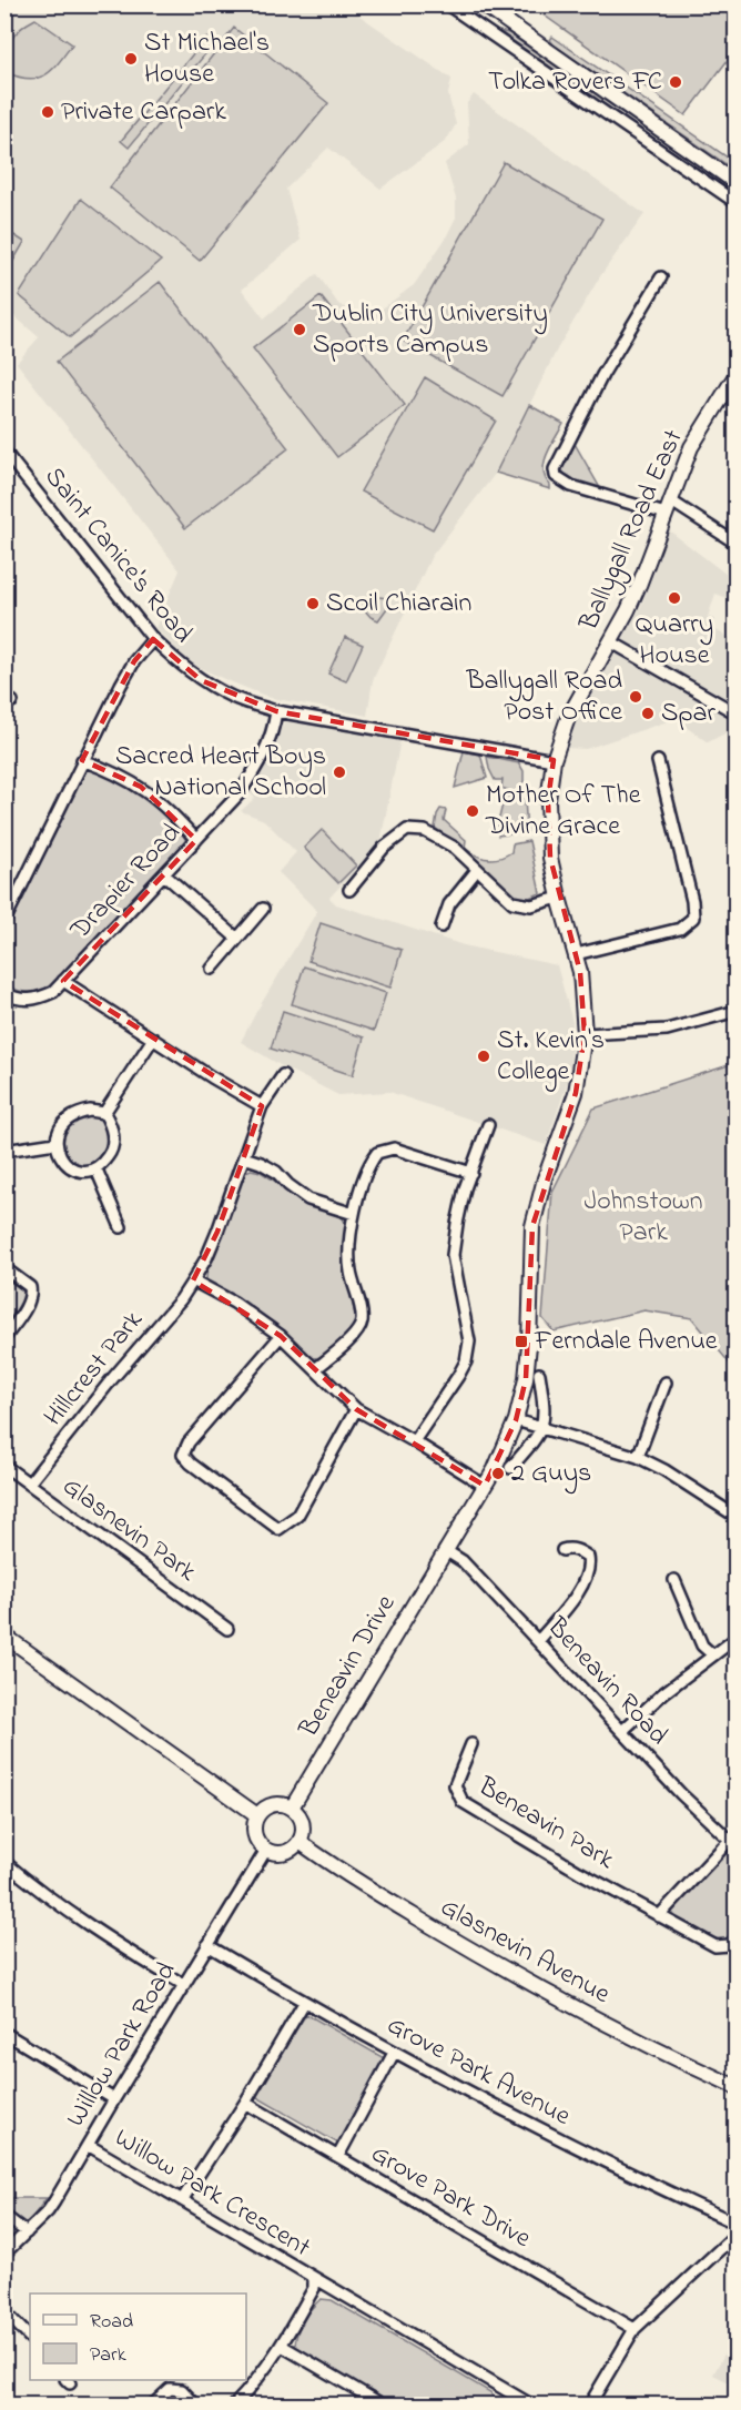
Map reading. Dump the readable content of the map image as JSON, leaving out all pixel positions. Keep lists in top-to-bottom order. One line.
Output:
{"streets":{"street":["Ballygall Road East","Saint Canice's Road","Drapier Road","Hillcrest Park","Glasnevin Park","Beneavin Drive","Beneavin Road","Beneavin Park","Glasnevin Avenue","Willow Park Road","Grove Park Avenue","Willow Park Crescent","Grove Park Drive"]},"crossings":[["Ballygall Road East","Saint Canice's Road"],["Ballygall Road East","Beneavin Drive"],["Ballygall Road East","Beneavin Road"],["Saint Canice's Road","Drapier Road"],["Hillcrest Park","Glasnevin Park"],["Beneavin Drive","Beneavin Road"],["Beneavin Drive","Glasnevin Avenue"],["Beneavin Drive","Willow Park Road"],["Glasnevin Avenue","Willow Park Road"],["Willow Park Road","Grove Park Avenue"],["Willow Park Road","Willow Park Crescent"]],"parks":["Johnstown Park"],"places":{"other":["St Michael's House","Tolka Rovers FC","Private Carpark","Dublin City University Sports Campus","Quarry House","Scoil Chiarain","Ballygall Road Post Office","Spar","Sacred Heart Boys National School","Mother Of The Divine Grace","St. Kevin's College","2 Guys"],"transit":["Ferndale Avenue"]},"legend":["Road","Park"]}
